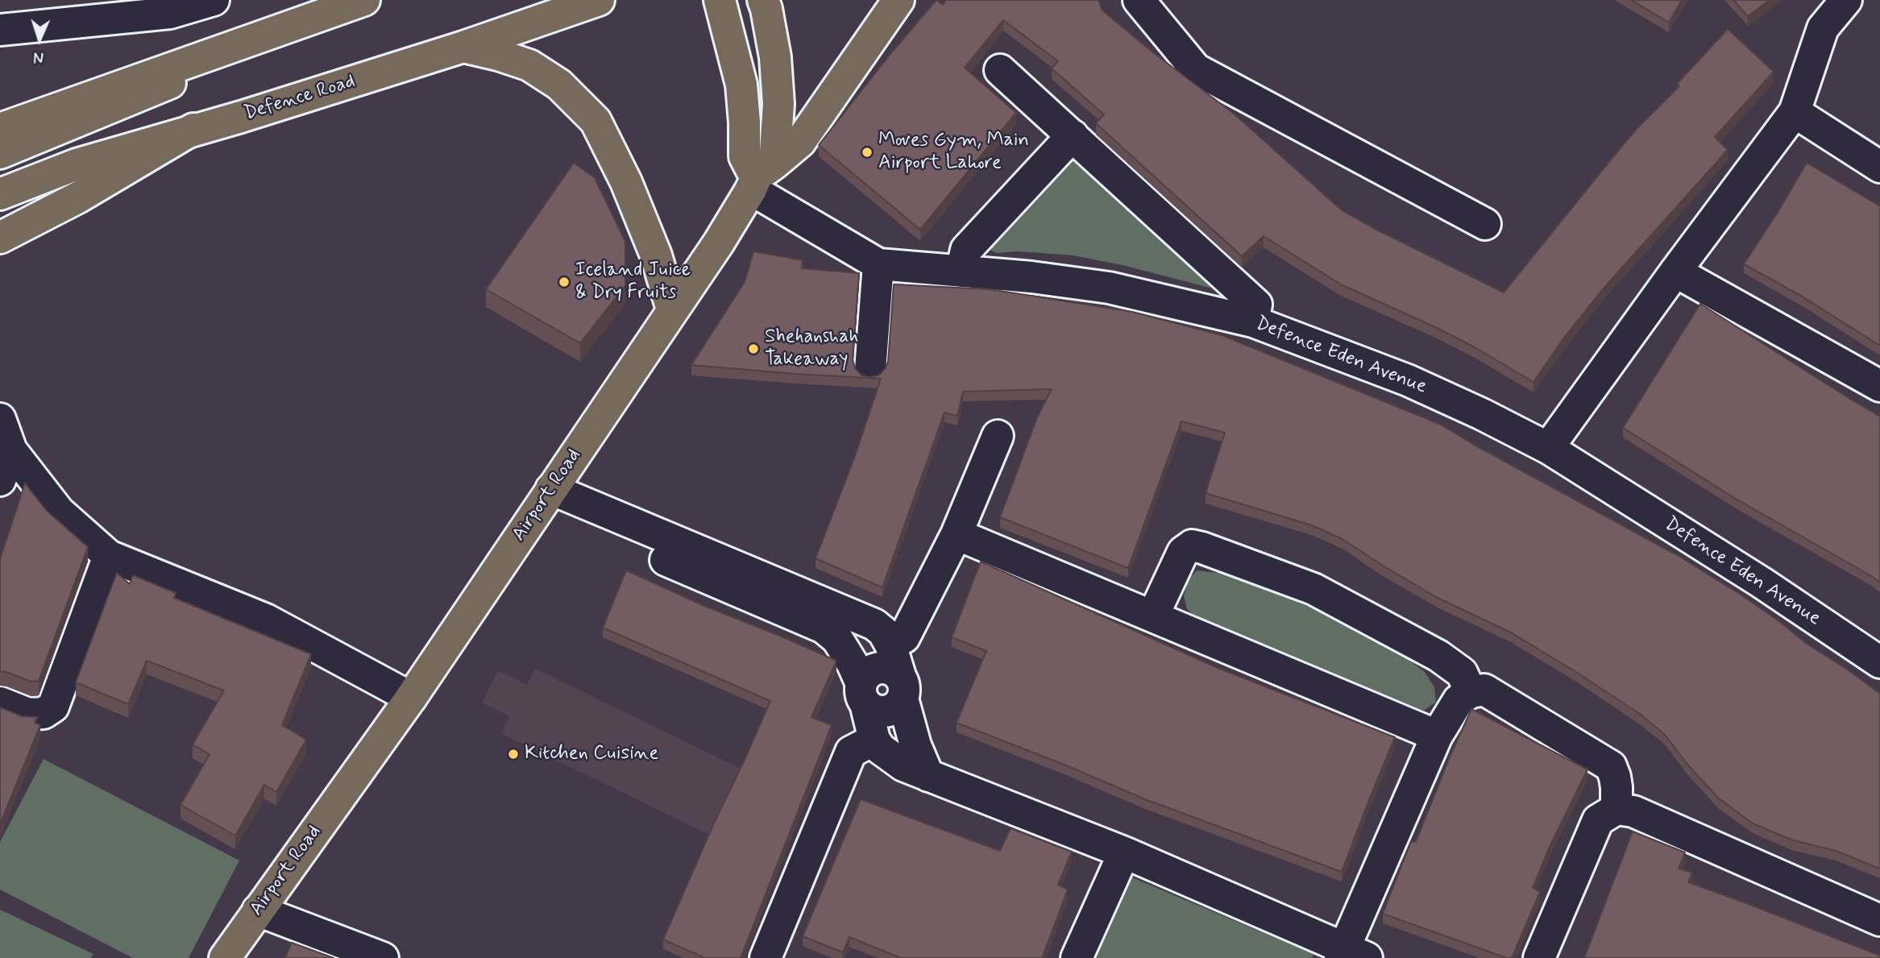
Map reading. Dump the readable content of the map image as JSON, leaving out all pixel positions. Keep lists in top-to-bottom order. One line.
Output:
{"streets":{"main road":["Defence Road","Airport Road"],"street":["Defence Eden Avenue"]},"crossings":[["Defence Eden Avenue","Airport Road"]],"places":["Moves Gym, Main Airport Lahore","Iceland Juice & Dry Fruits","Shehanshah Takeaway","Kitchen Cuisine"],"north":"bottom"}
